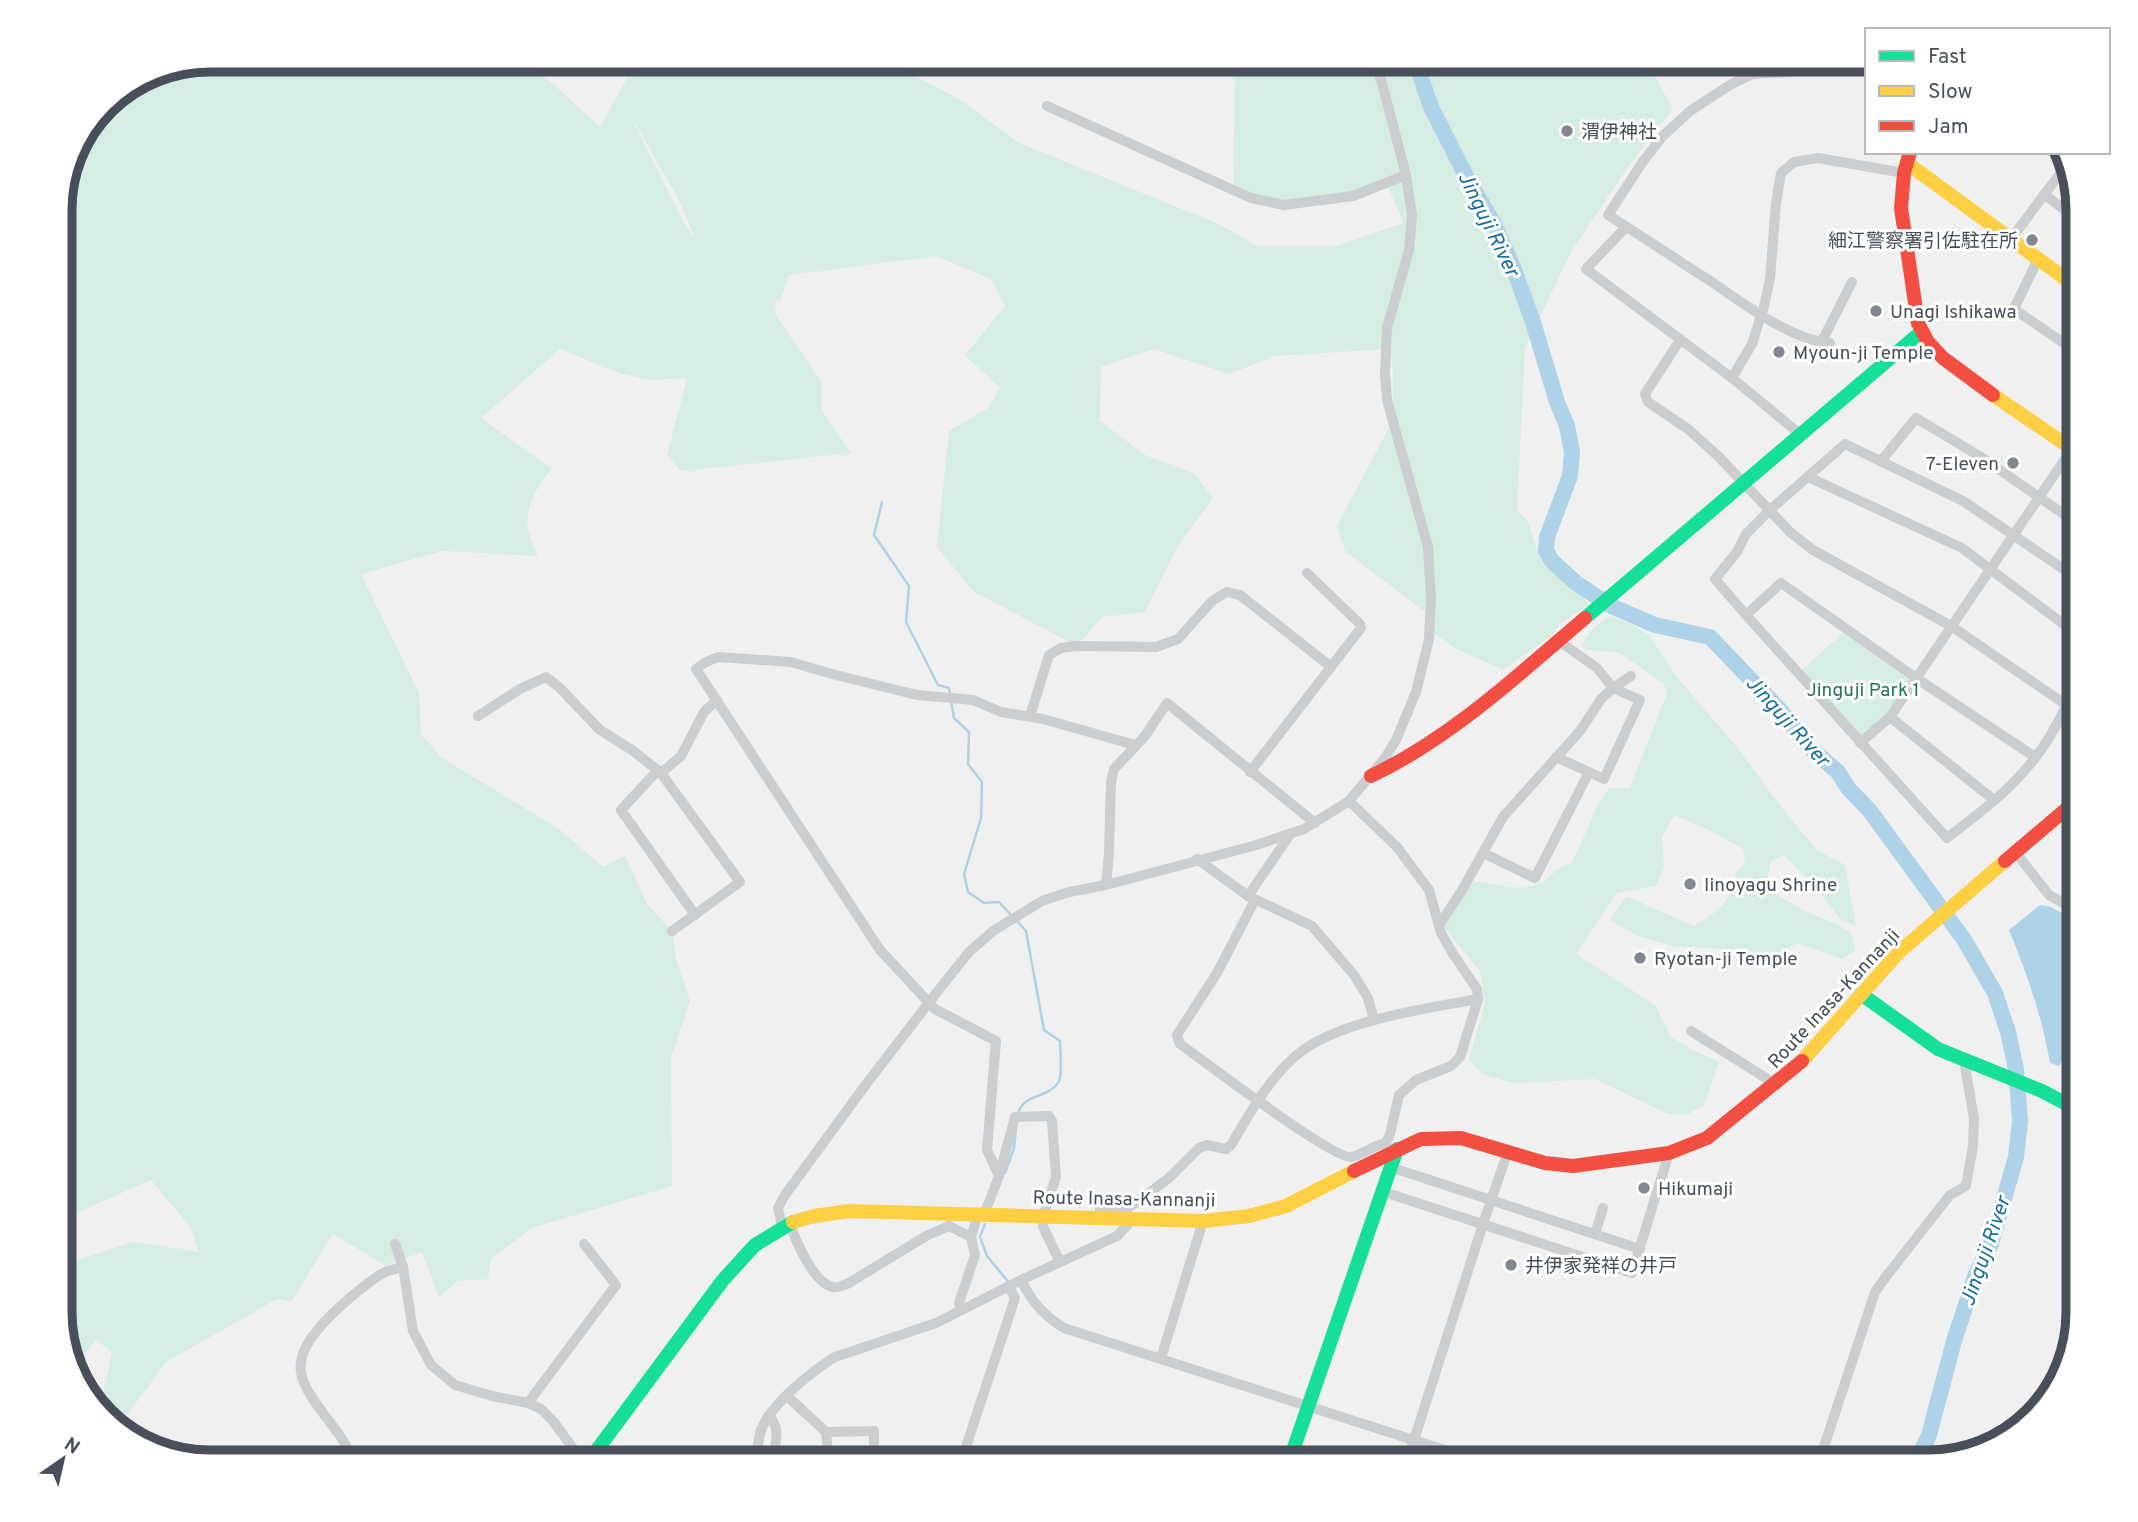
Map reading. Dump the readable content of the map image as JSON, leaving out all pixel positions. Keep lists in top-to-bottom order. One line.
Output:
{"streets":{"main road":["Route Inasa-Kannanji"]},"water":["Jinguji River"],"parks":["Jinguji Park 1"],"places":["渭伊神社","細江警察署引佐駐在所","Unagi Ishikawa","Myoun-ji Temple","7-Eleven","Iinoyagu Shrine","Ryotan-ji Temple","Hikumaji","井伊家発祥の井戸"],"legend":["Fast","Slow","Jam"],"north":"top right"}
